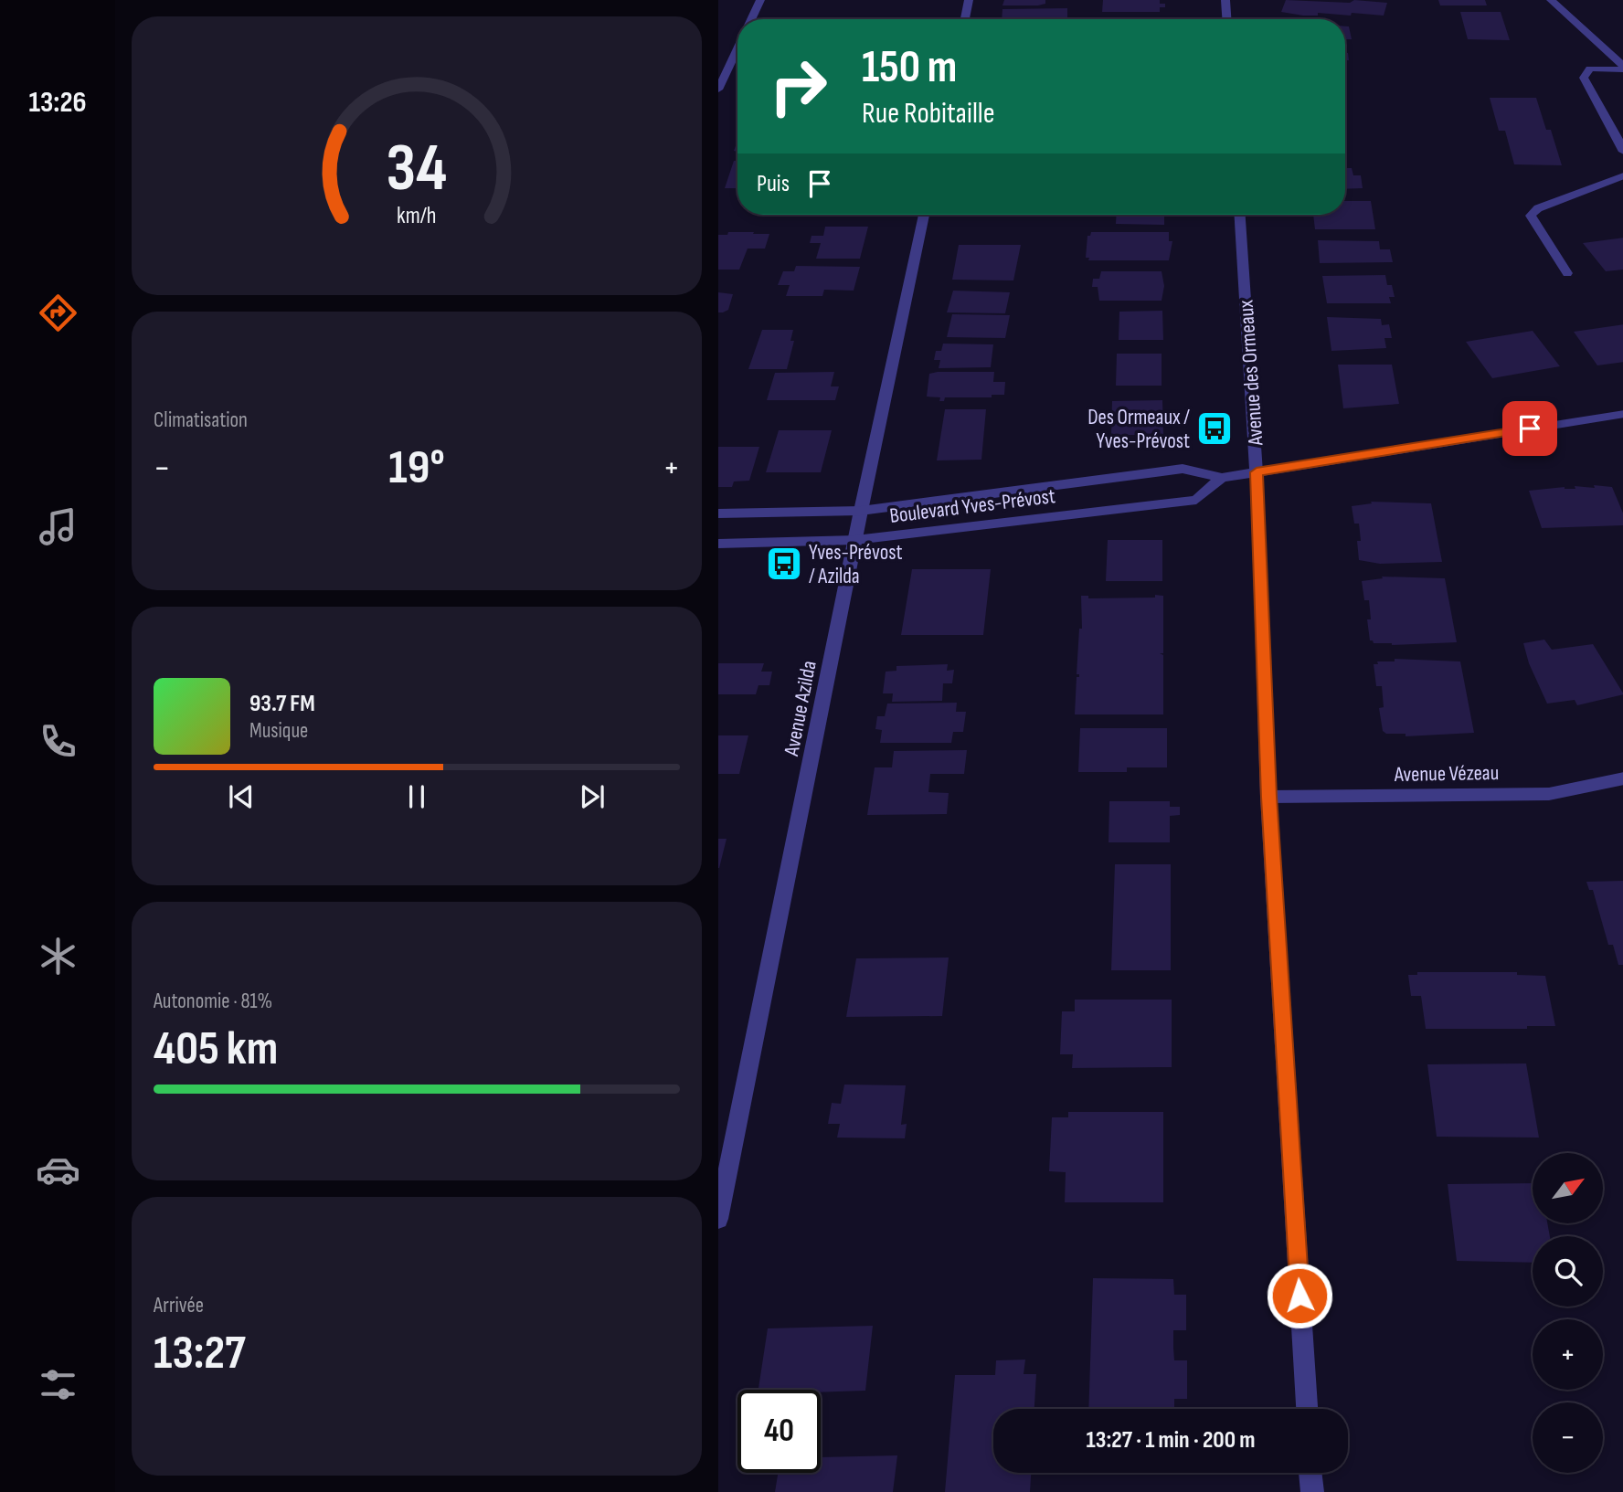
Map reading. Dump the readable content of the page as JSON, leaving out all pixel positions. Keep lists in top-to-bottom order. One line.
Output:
{"streets":{"street":["Avenue des Ormeaux","Boulevard Yves-Prévost","Avenue Azilda","Avenue Vézeau"]},"crossings":[["Avenue des Ormeaux","Boulevard Yves-Prévost"],["Avenue des Ormeaux","Avenue Vézeau"],["Boulevard Yves-Prévost","Avenue Azilda"]],"places":{"bus stop":["Des Ormeaux / Yves-Prévost","Yves-Prévost / Azilda"]},"north":"top right","page":{"tabs":"13:26","turn":["150 m","Rue Robitaille"],"then":"Puis","tile":["Climatisation",["Autonomie · 81%","405 km"],["Arrivée","13:27"]],"heat":["−","19°","+"],"song":["93.7 FM","Musique"],"map_buttons":["+","−"],"limit":"40","trip":"13:27 · 1 min · 200 m","gauge":["34","km/h"]}}
